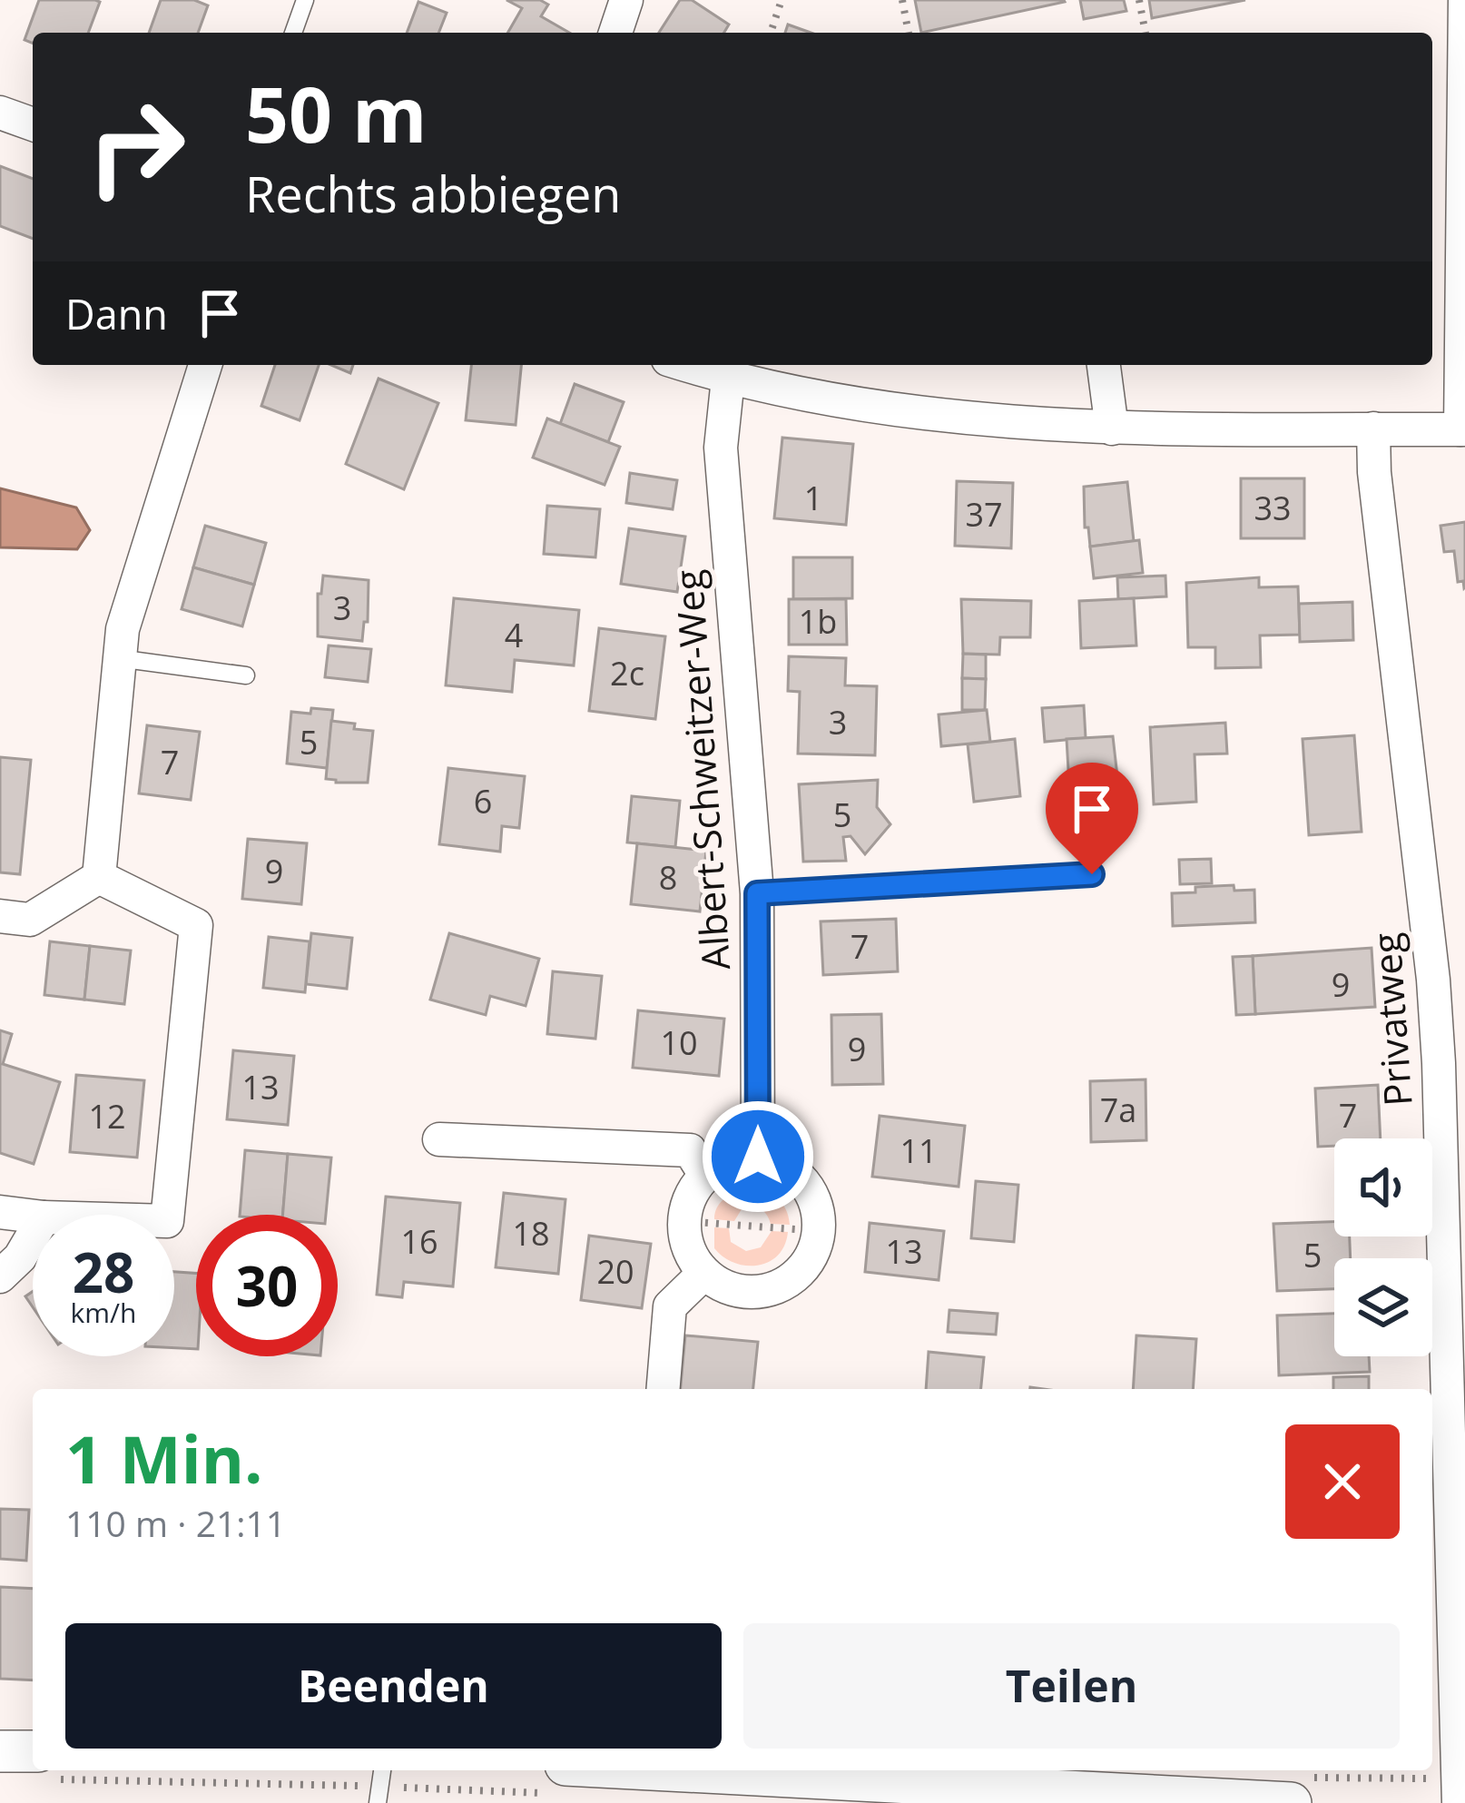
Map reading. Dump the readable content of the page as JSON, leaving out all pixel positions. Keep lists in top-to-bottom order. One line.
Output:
{"streets":{"street":["Albert-Schweitzer-Weg","Privatweg"]},"house_numbers":["1","33","37","3","1b","4","2c","3","5","7","6","5","9","8","7","9","10","9","13","7a","7","12","11","18","16","13","5","20"],"page":{"turn":["50 m","Rechts abbiegen"],"then":"Dann","speed":"28 km/h","limit":"30","heading":["1 Min.","110 m · 21:11"],"buttons":["Beenden","Teilen"]}}
